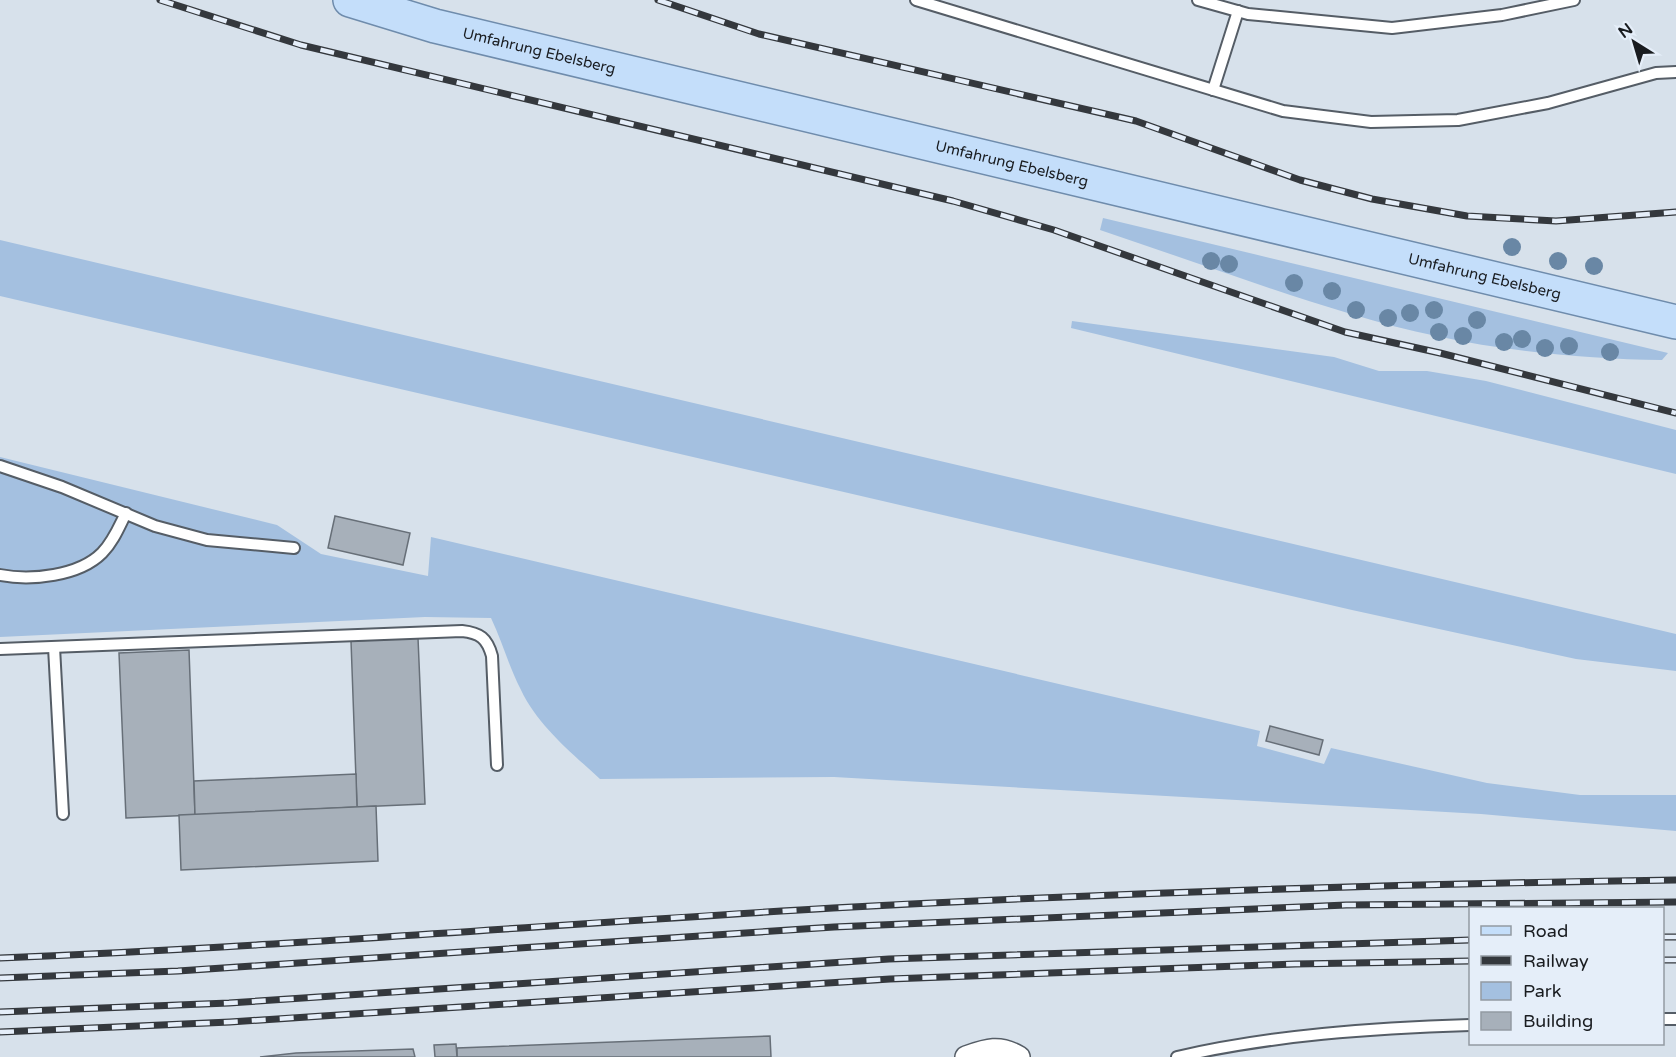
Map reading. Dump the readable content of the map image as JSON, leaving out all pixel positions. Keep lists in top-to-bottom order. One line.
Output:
{"streets":{"main road":["Umfahrung Ebelsberg"]},"legend":["Road","Railway","Park","Building"],"north":"top left"}
